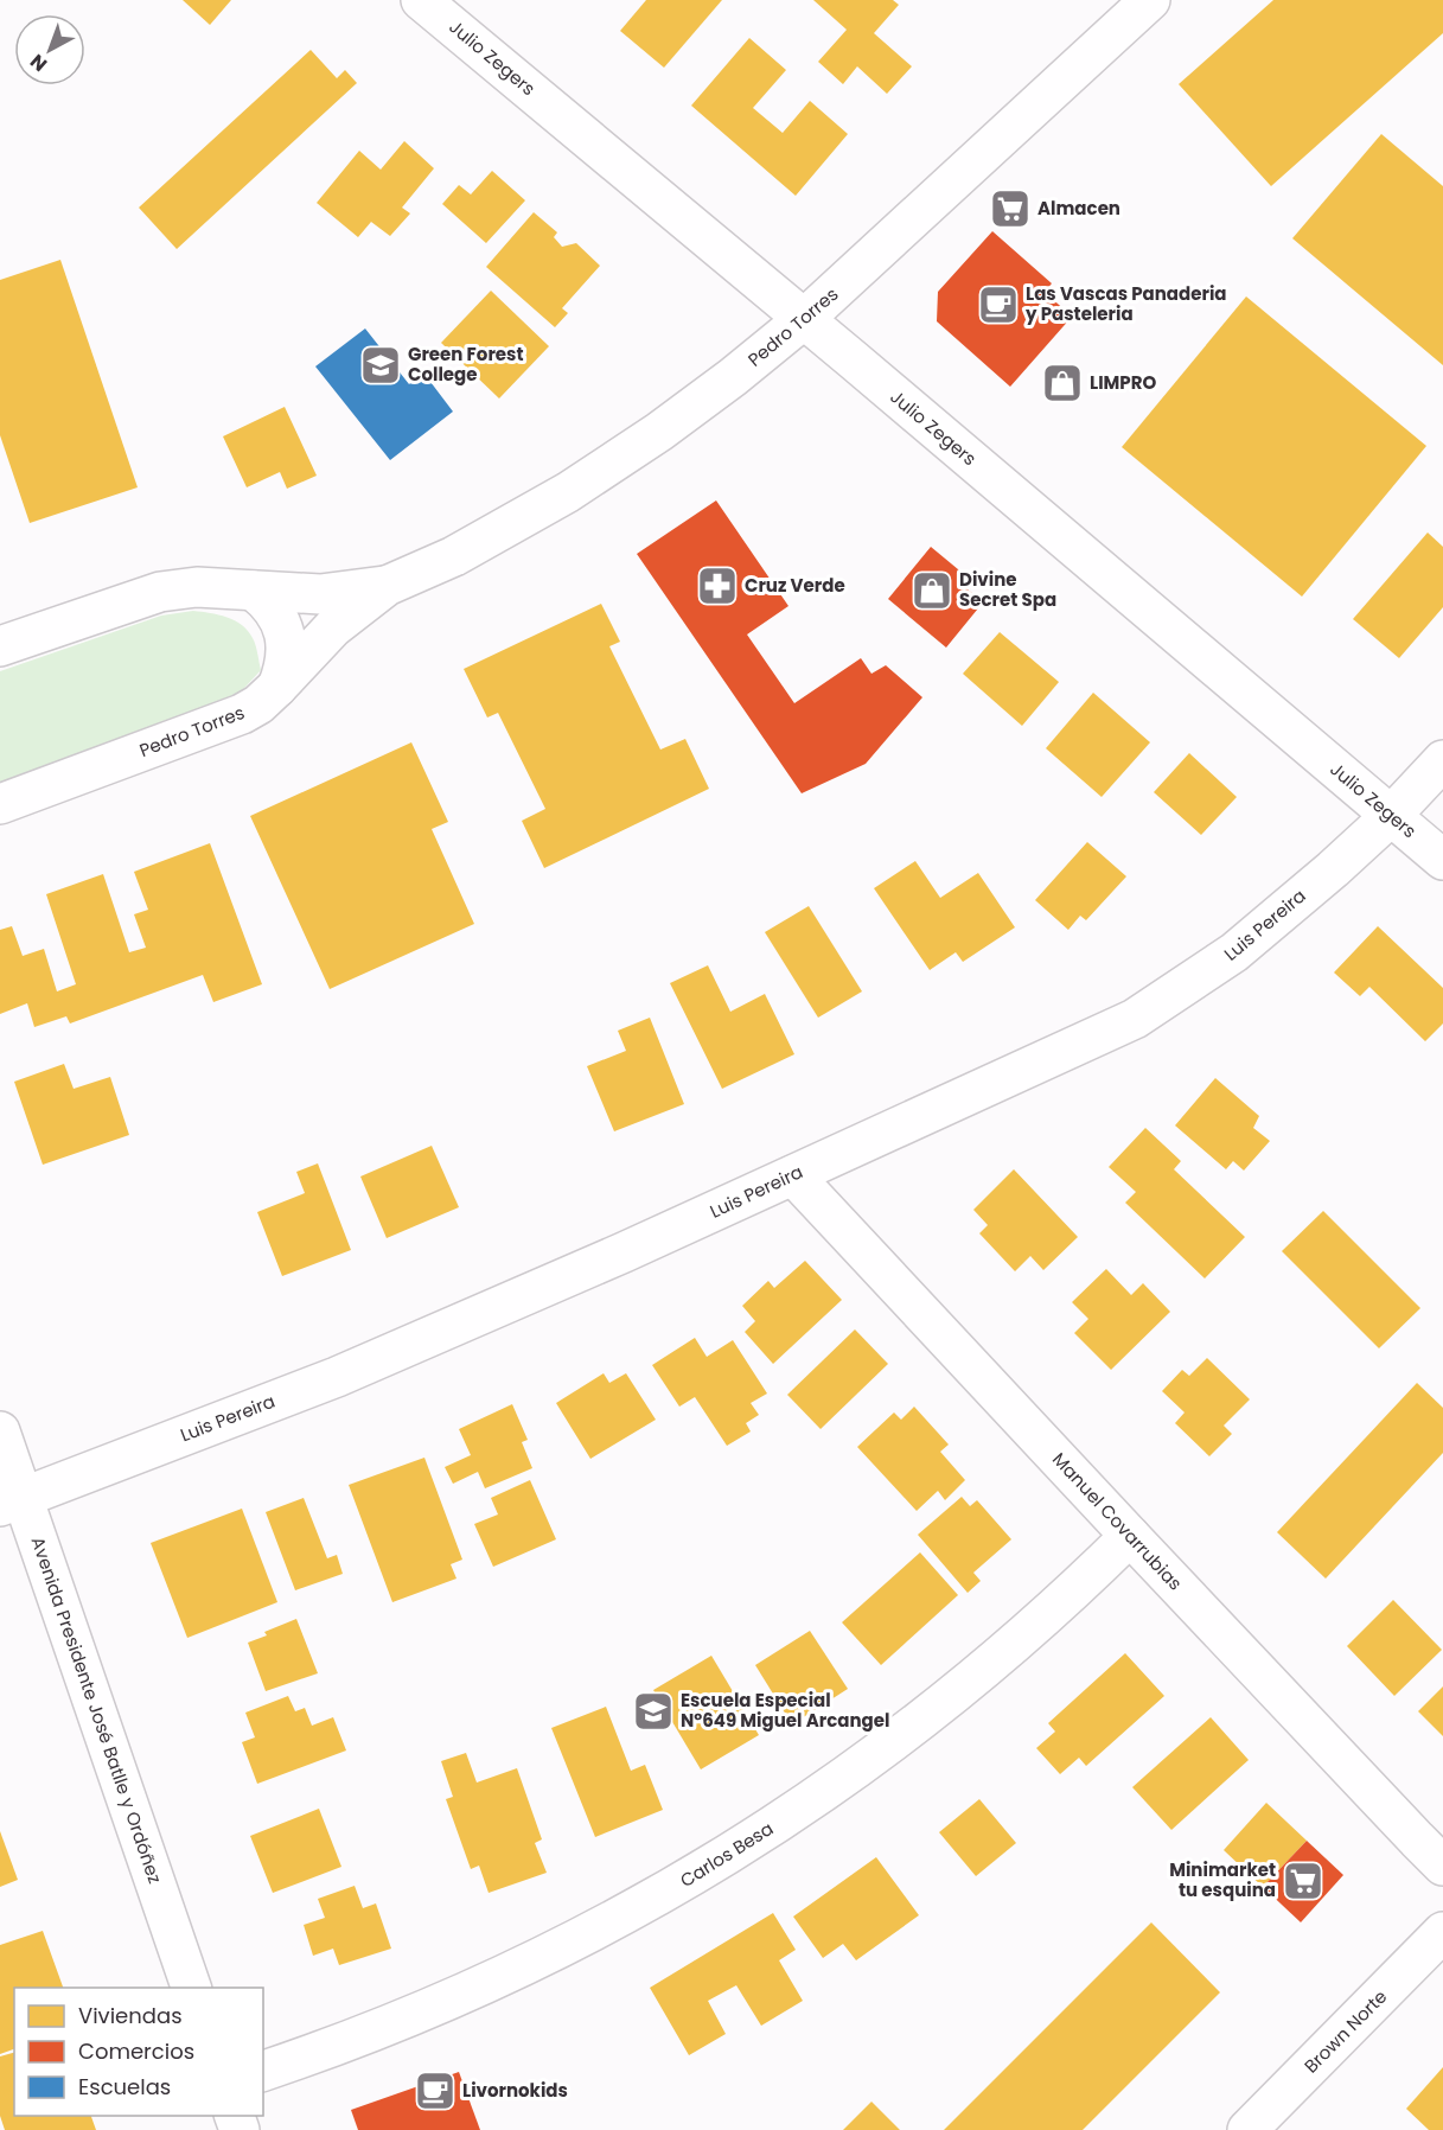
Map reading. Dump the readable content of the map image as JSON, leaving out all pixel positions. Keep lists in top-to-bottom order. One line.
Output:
{"streets":{"street":["Julio Zegers","Pedro Torres","Luis Pereira","Manuel Covarrubias","Avenida Presidente José Batlle y Ordóñez","Carlos Besa","Brown Norte"]},"crossings":[["Julio Zegers","Pedro Torres"],["Julio Zegers","Luis Pereira"],["Luis Pereira","Manuel Covarrubias"],["Luis Pereira","Avenida Presidente José Batlle y Ordóñez"],["Manuel Covarrubias","Carlos Besa"]],"places":{"supermarket":["Almacen","Minimarket tu esquina"],"cafe":["Las Vascas Panaderia y Pasteleria","Livornokids"],"school or university":["Green Forest College","Escuela Especial N°649 Miguel Arcangel"],"shop":["LIMPRO","Divine Secret Spa"],"pharmacy":["Cruz Verde"]},"legend":["Viviendas","Comercios","Escuelas"],"north":"bottom left"}
